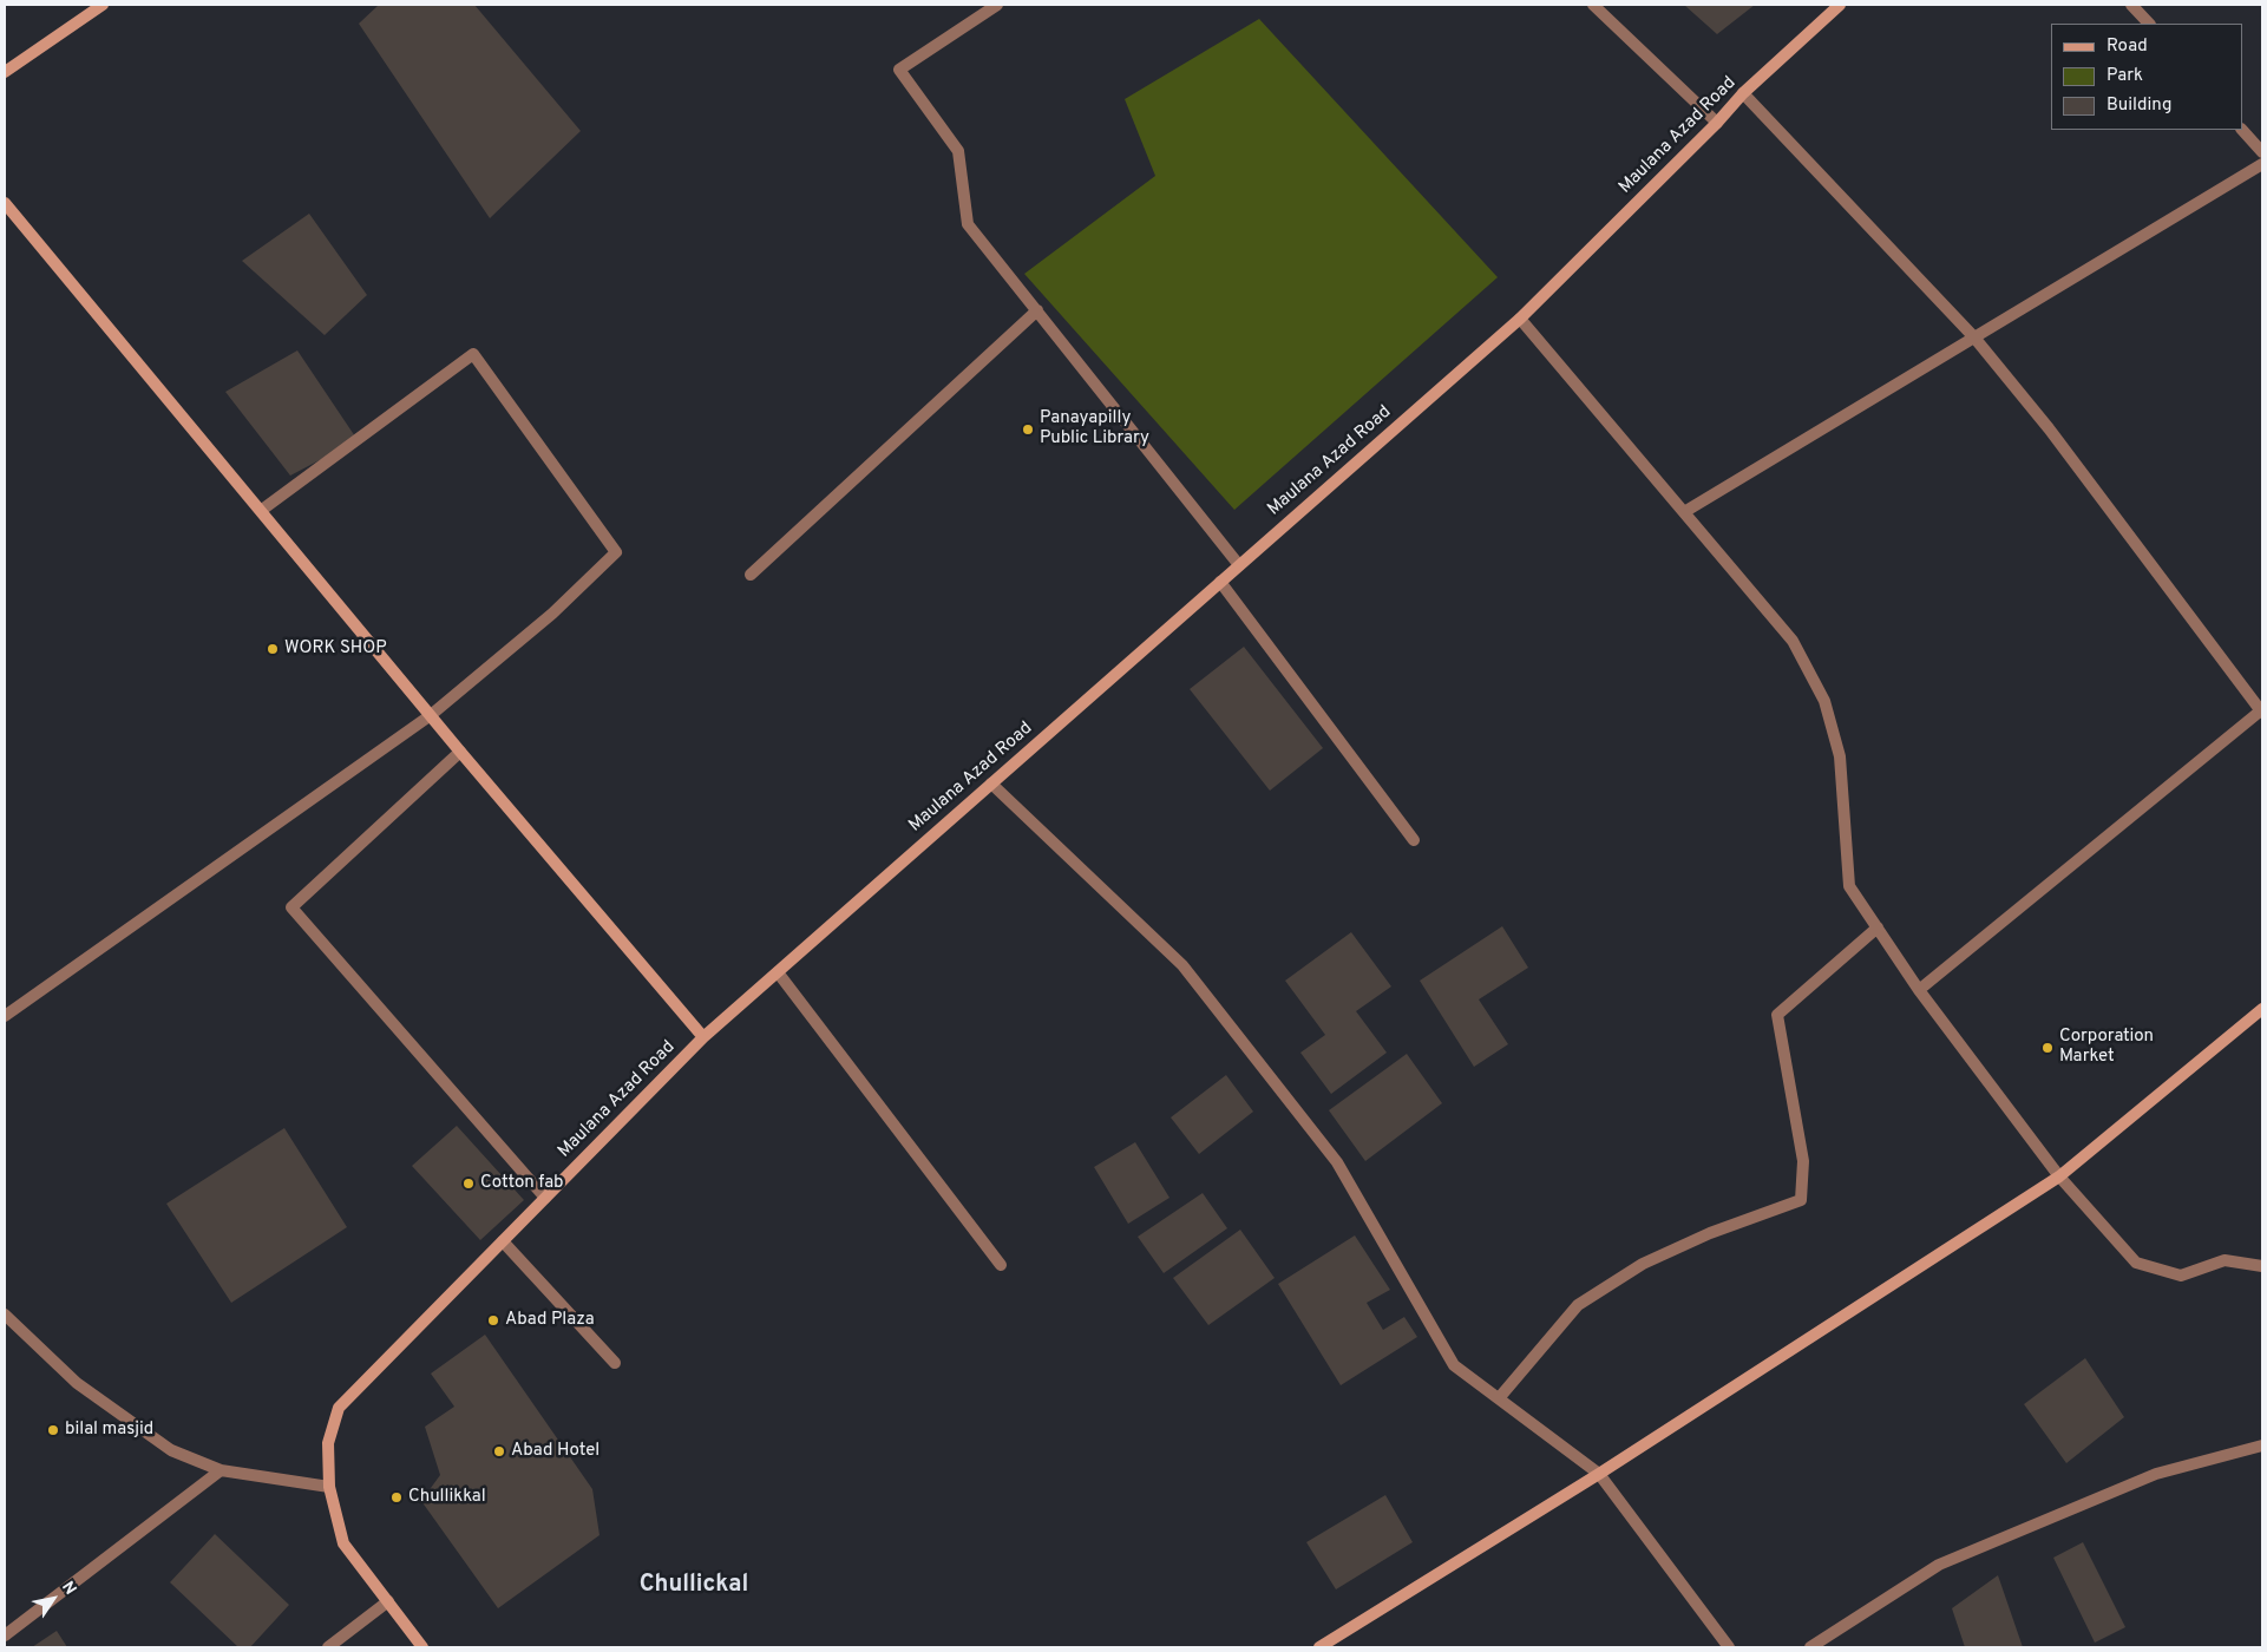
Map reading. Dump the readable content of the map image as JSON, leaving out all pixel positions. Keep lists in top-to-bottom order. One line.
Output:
{"streets":{"main road":["Maulana Azad Road"]},"districts":["Chullickal"],"places":["Panayapilly Public Library","WORK SHOP","Corporation Market","Cotton fab","Abad Plaza","bilal masjid","Abad Hotel","Chullikkal"],"legend":["Road","Park","Building"],"north":"top right"}
